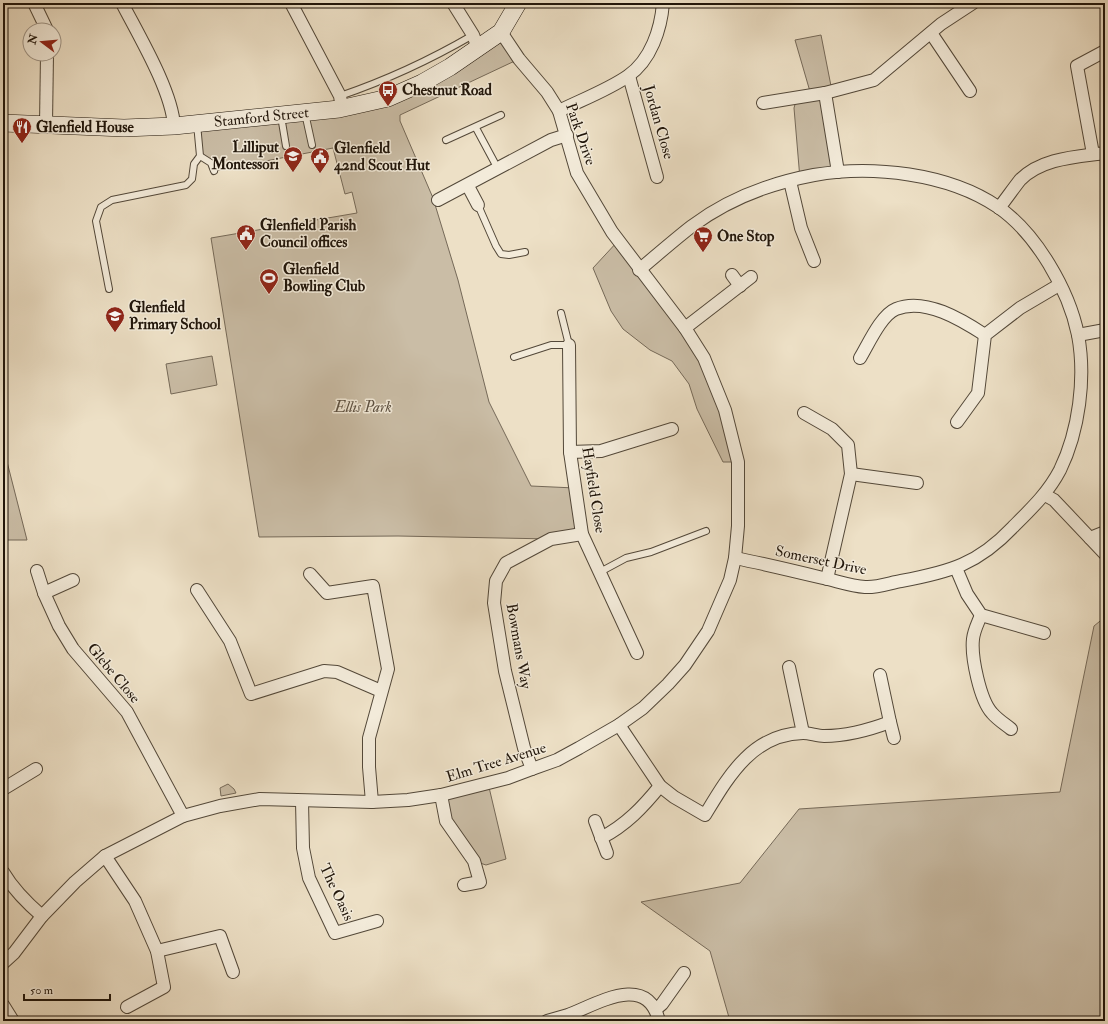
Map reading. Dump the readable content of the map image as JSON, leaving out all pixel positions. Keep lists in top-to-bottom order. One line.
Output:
{"streets":{"street":["Stamford Street","Jordan Close","Park Drive","Hayfield Close","Somerset Drive","Bowmans Way","Glebe Close","Elm Tree Avenue","The Oasis"]},"crossings":[["Stamford Street","Park Drive"],["Park Drive","Somerset Drive"],["Park Drive","Elm Tree Avenue"],["Hayfield Close","Bowmans Way"],["Somerset Drive","Elm Tree Avenue"],["Bowmans Way","Elm Tree Avenue"],["Glebe Close","Elm Tree Avenue"],["Elm Tree Avenue","The Oasis"]],"parks":["Ellis Park"],"places":{"bus stop":["Chestnut Road"],"restaurant":["Glenfield House"],"school or university":["Lilliput Montessori","Glenfield Primary School"],"public building":["Glenfield 42nd Scout Hut","Glenfield Parish Council offices"],"supermarket":["One Stop"],"sports":["Glenfield Bowling Club"]},"scale_bar":"50 m","north":"left"}
